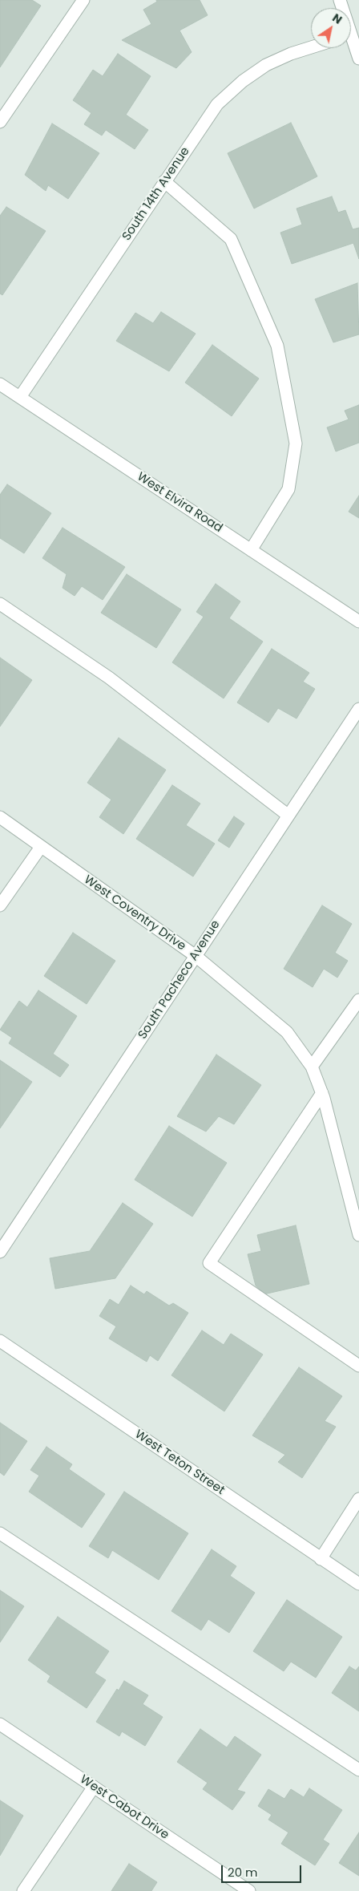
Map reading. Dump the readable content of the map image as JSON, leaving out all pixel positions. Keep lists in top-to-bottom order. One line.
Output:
{"streets":{"street":["South 14th Avenue","West Elvira Road","West Coventry Drive","South Pacheco Avenue","West Teton Street","West Cabot Drive"]},"crossings":[["South 14th Avenue","West Elvira Road"],["West Coventry Drive","South Pacheco Avenue"]],"scale_bar":"20 m","north":"top right"}
